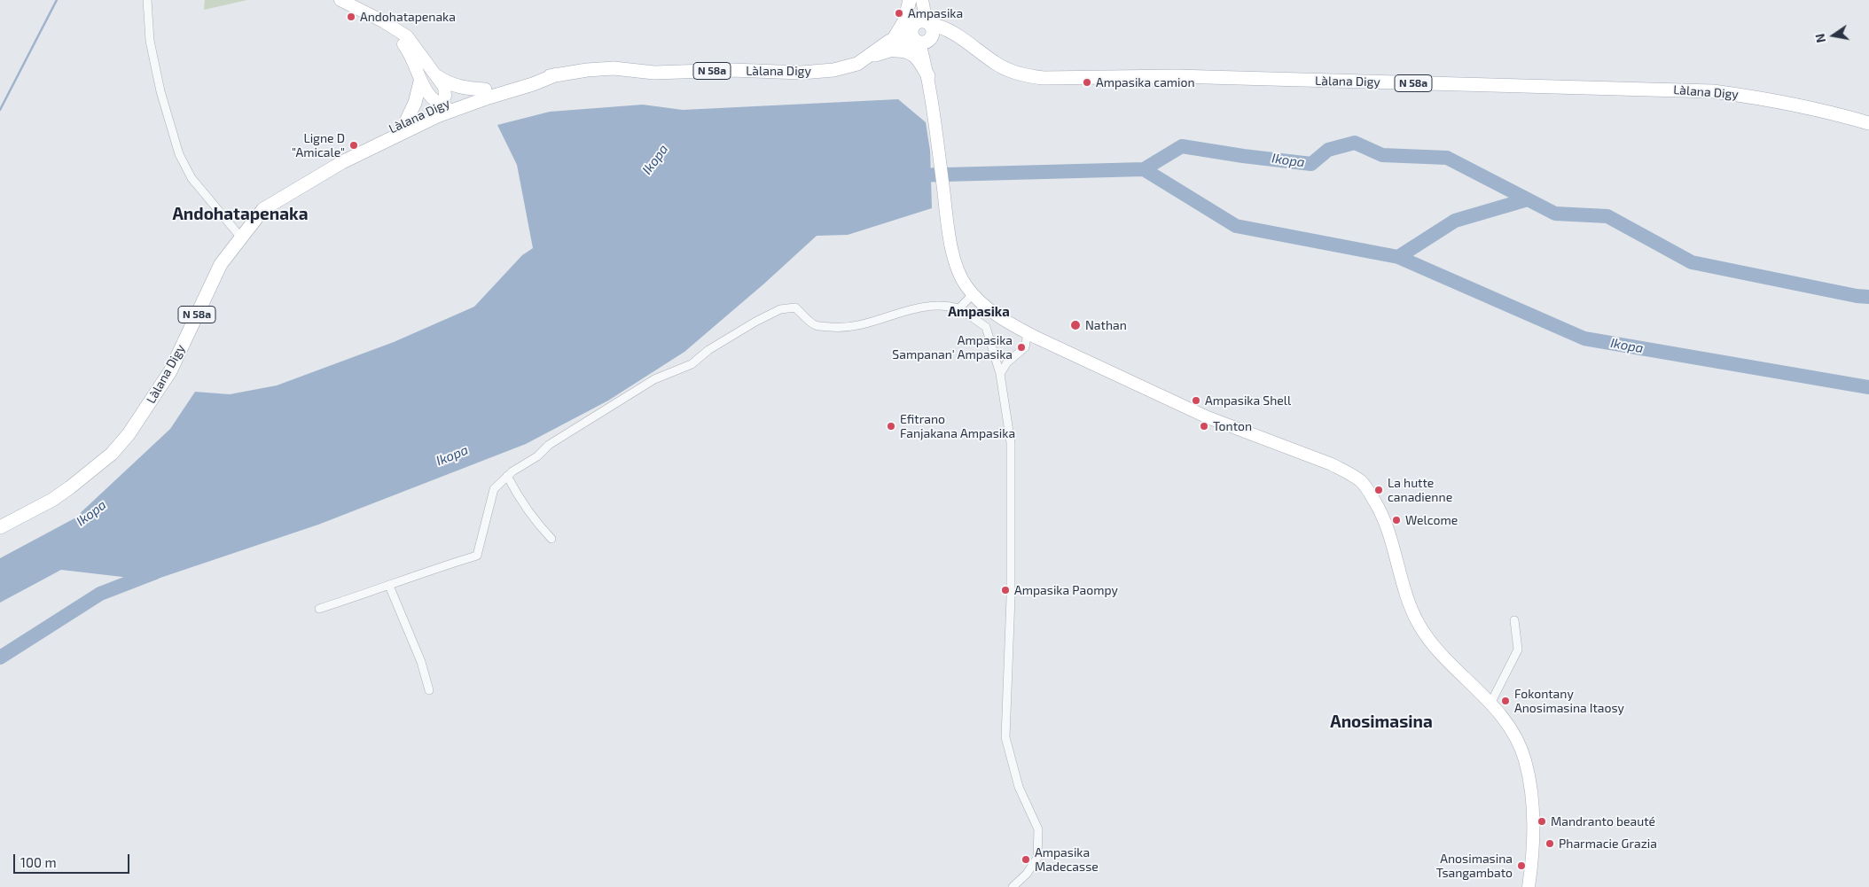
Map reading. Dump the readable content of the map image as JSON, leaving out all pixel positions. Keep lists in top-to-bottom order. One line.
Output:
{"streets":{"main road":["N 58a","Làlana Digy"]},"crossings":[["N 58a","Làlana Digy"]],"districts":["Andohatapenaka","Ampasika","Anosimasina"],"water":["Ikopa"],"places":["Ampasika","Andohatapenaka","Ampasika camion","Ligne D \"Amicale\"","Nathan","Ampasika Sampanan' Ampasika","Ampasika Shell","Efitrano Fanjakana Ampasika","Tonton","La hutte canadienne","Welcome","Ampasika Paompy","Fokontany Anosimasina Itaosy","Mandranto beauté","Pharmacie Grazia","Ampasika Madecasse","Anosimasina Tsangambato"],"scale_bar":"100 m","north":"left"}
